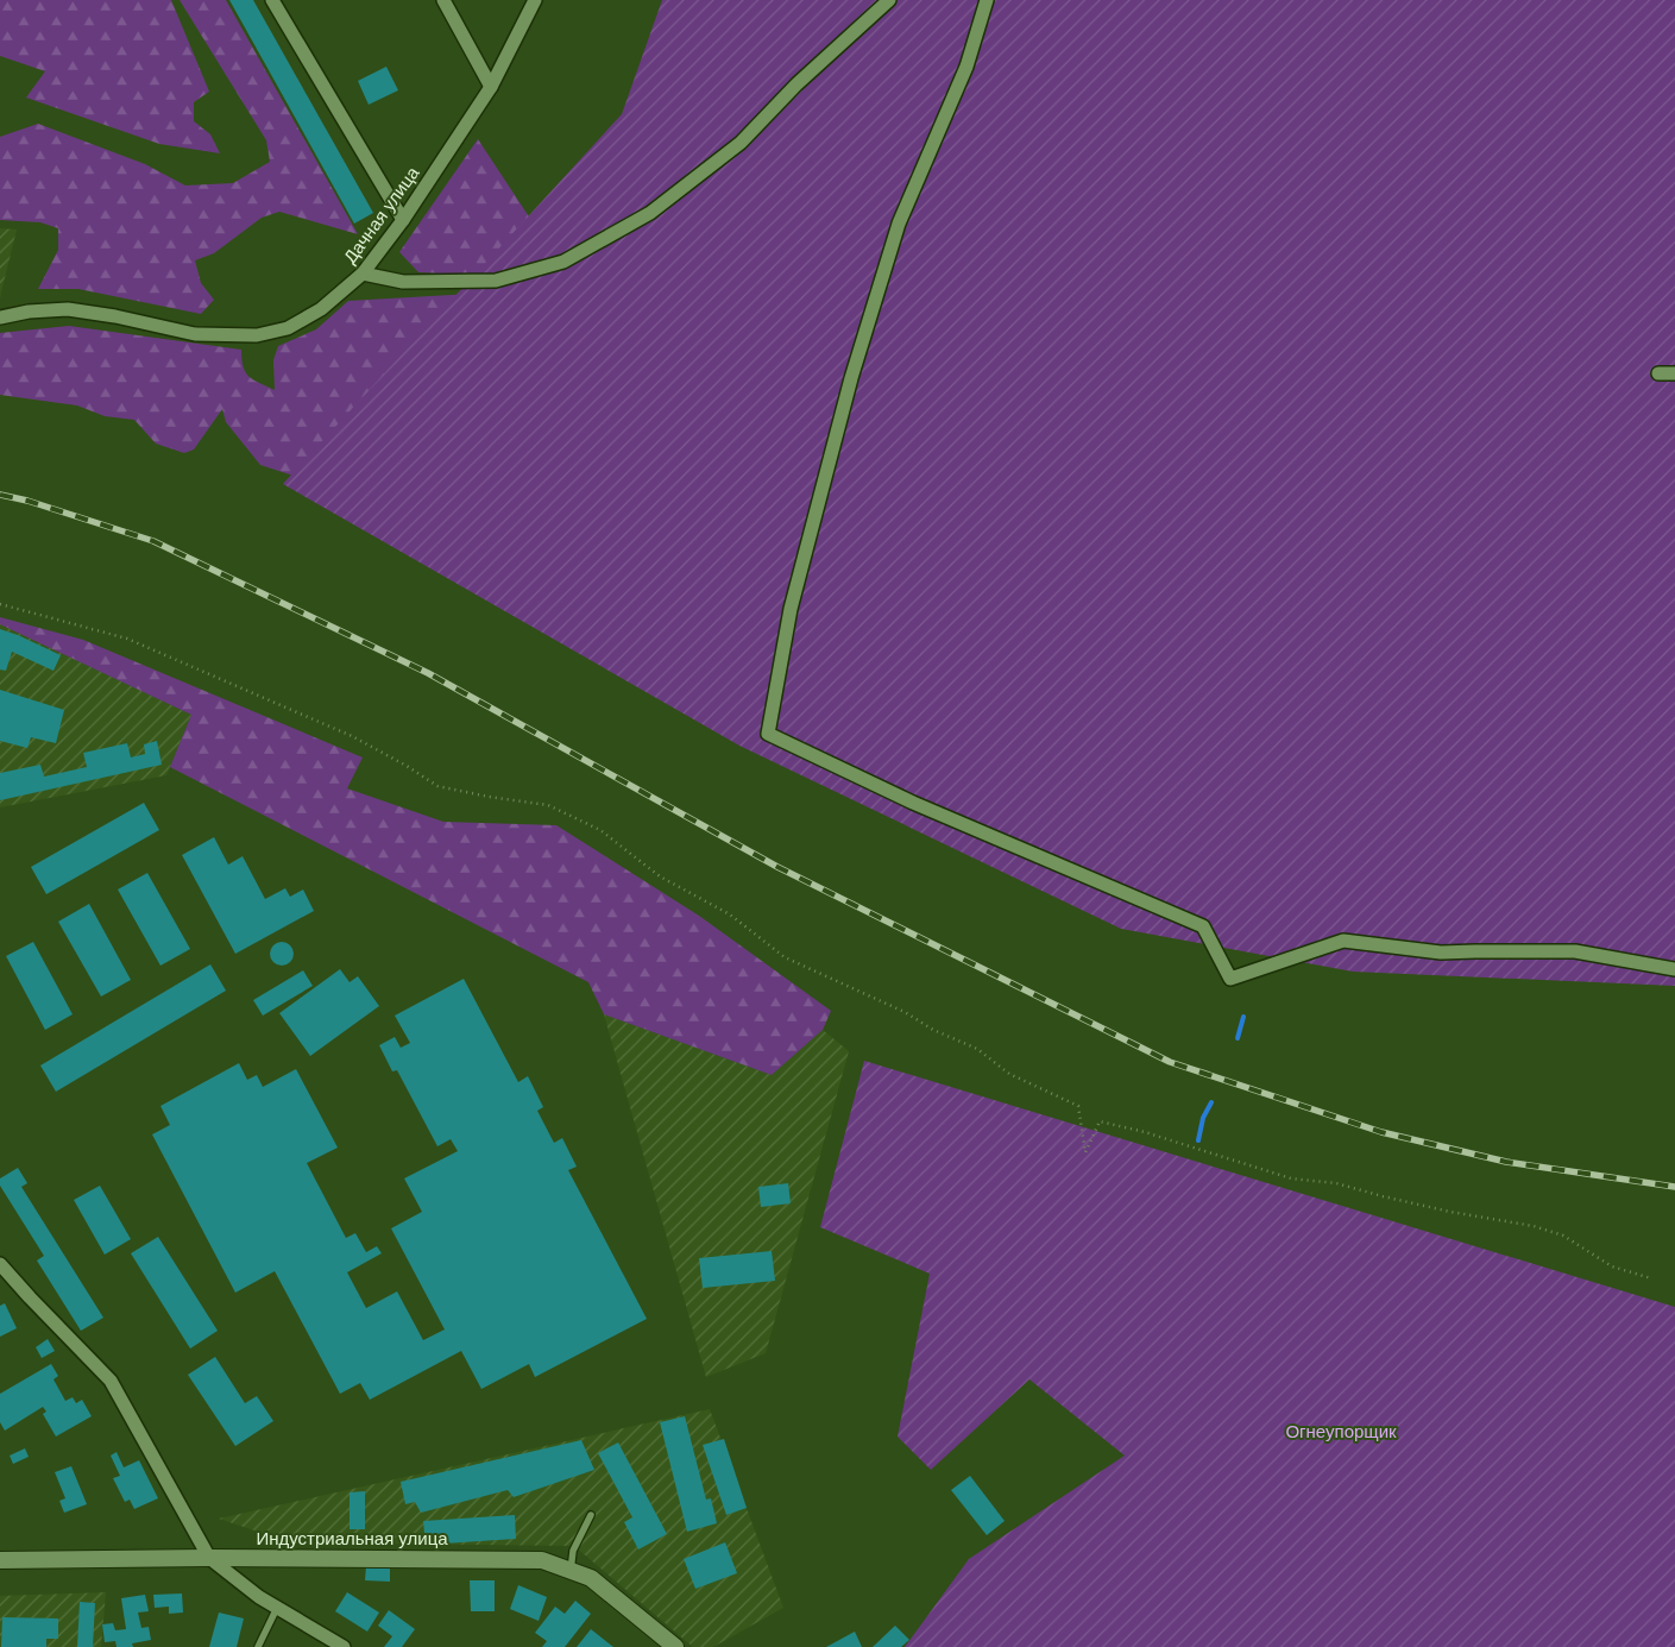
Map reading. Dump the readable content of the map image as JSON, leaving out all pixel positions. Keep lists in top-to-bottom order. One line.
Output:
{"streets":{"street":["Дачная улица","Индустриальная улица"]},"parks":["Огнеупорщик"]}
